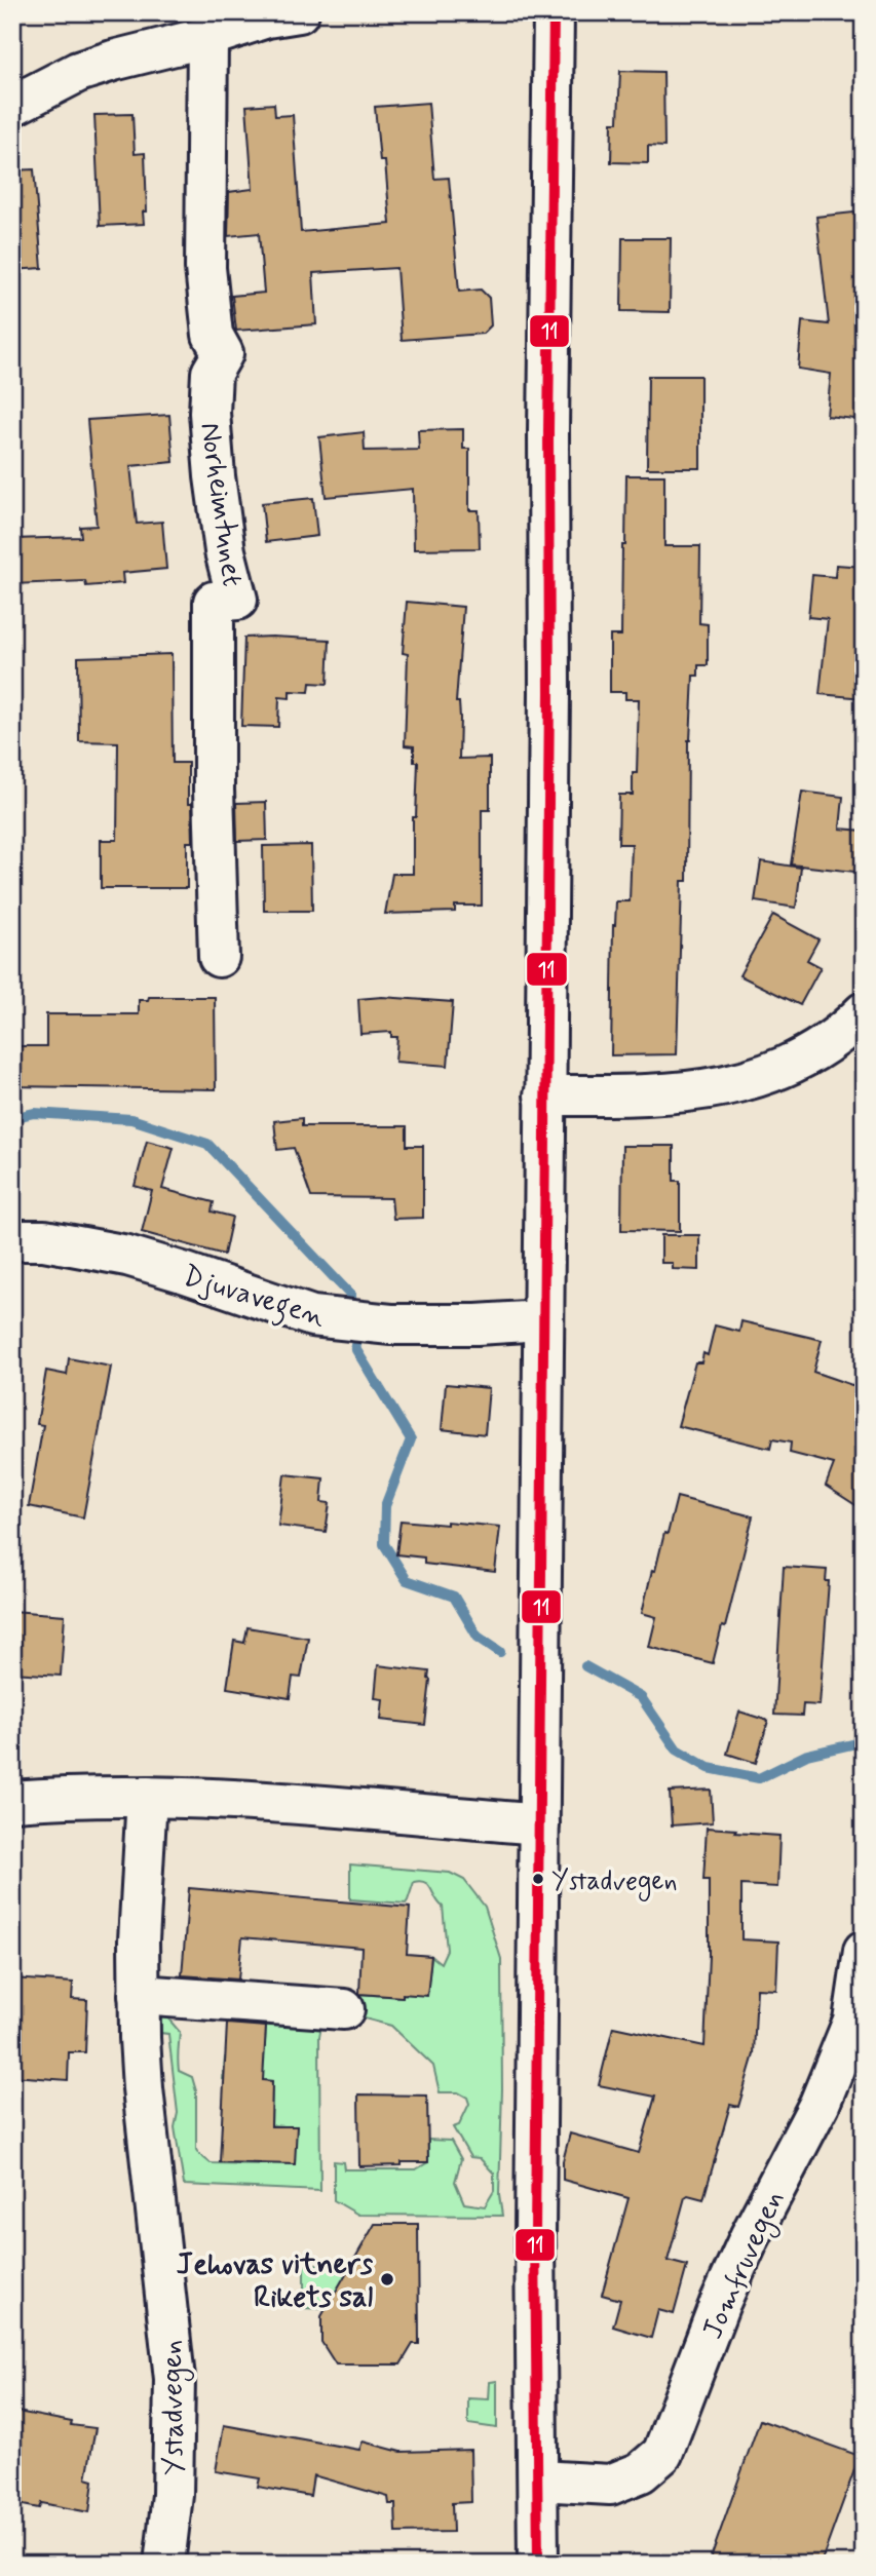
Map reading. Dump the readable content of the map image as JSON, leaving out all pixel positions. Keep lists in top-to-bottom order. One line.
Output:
{"streets":{"street":["Norheimtunet","Djuvavegen","Jomfruvegen","Ystadvegen"]},"places":["Ystadvegen","Jehovas vitners Rikets sal"],"lines":["transit line 11"]}
